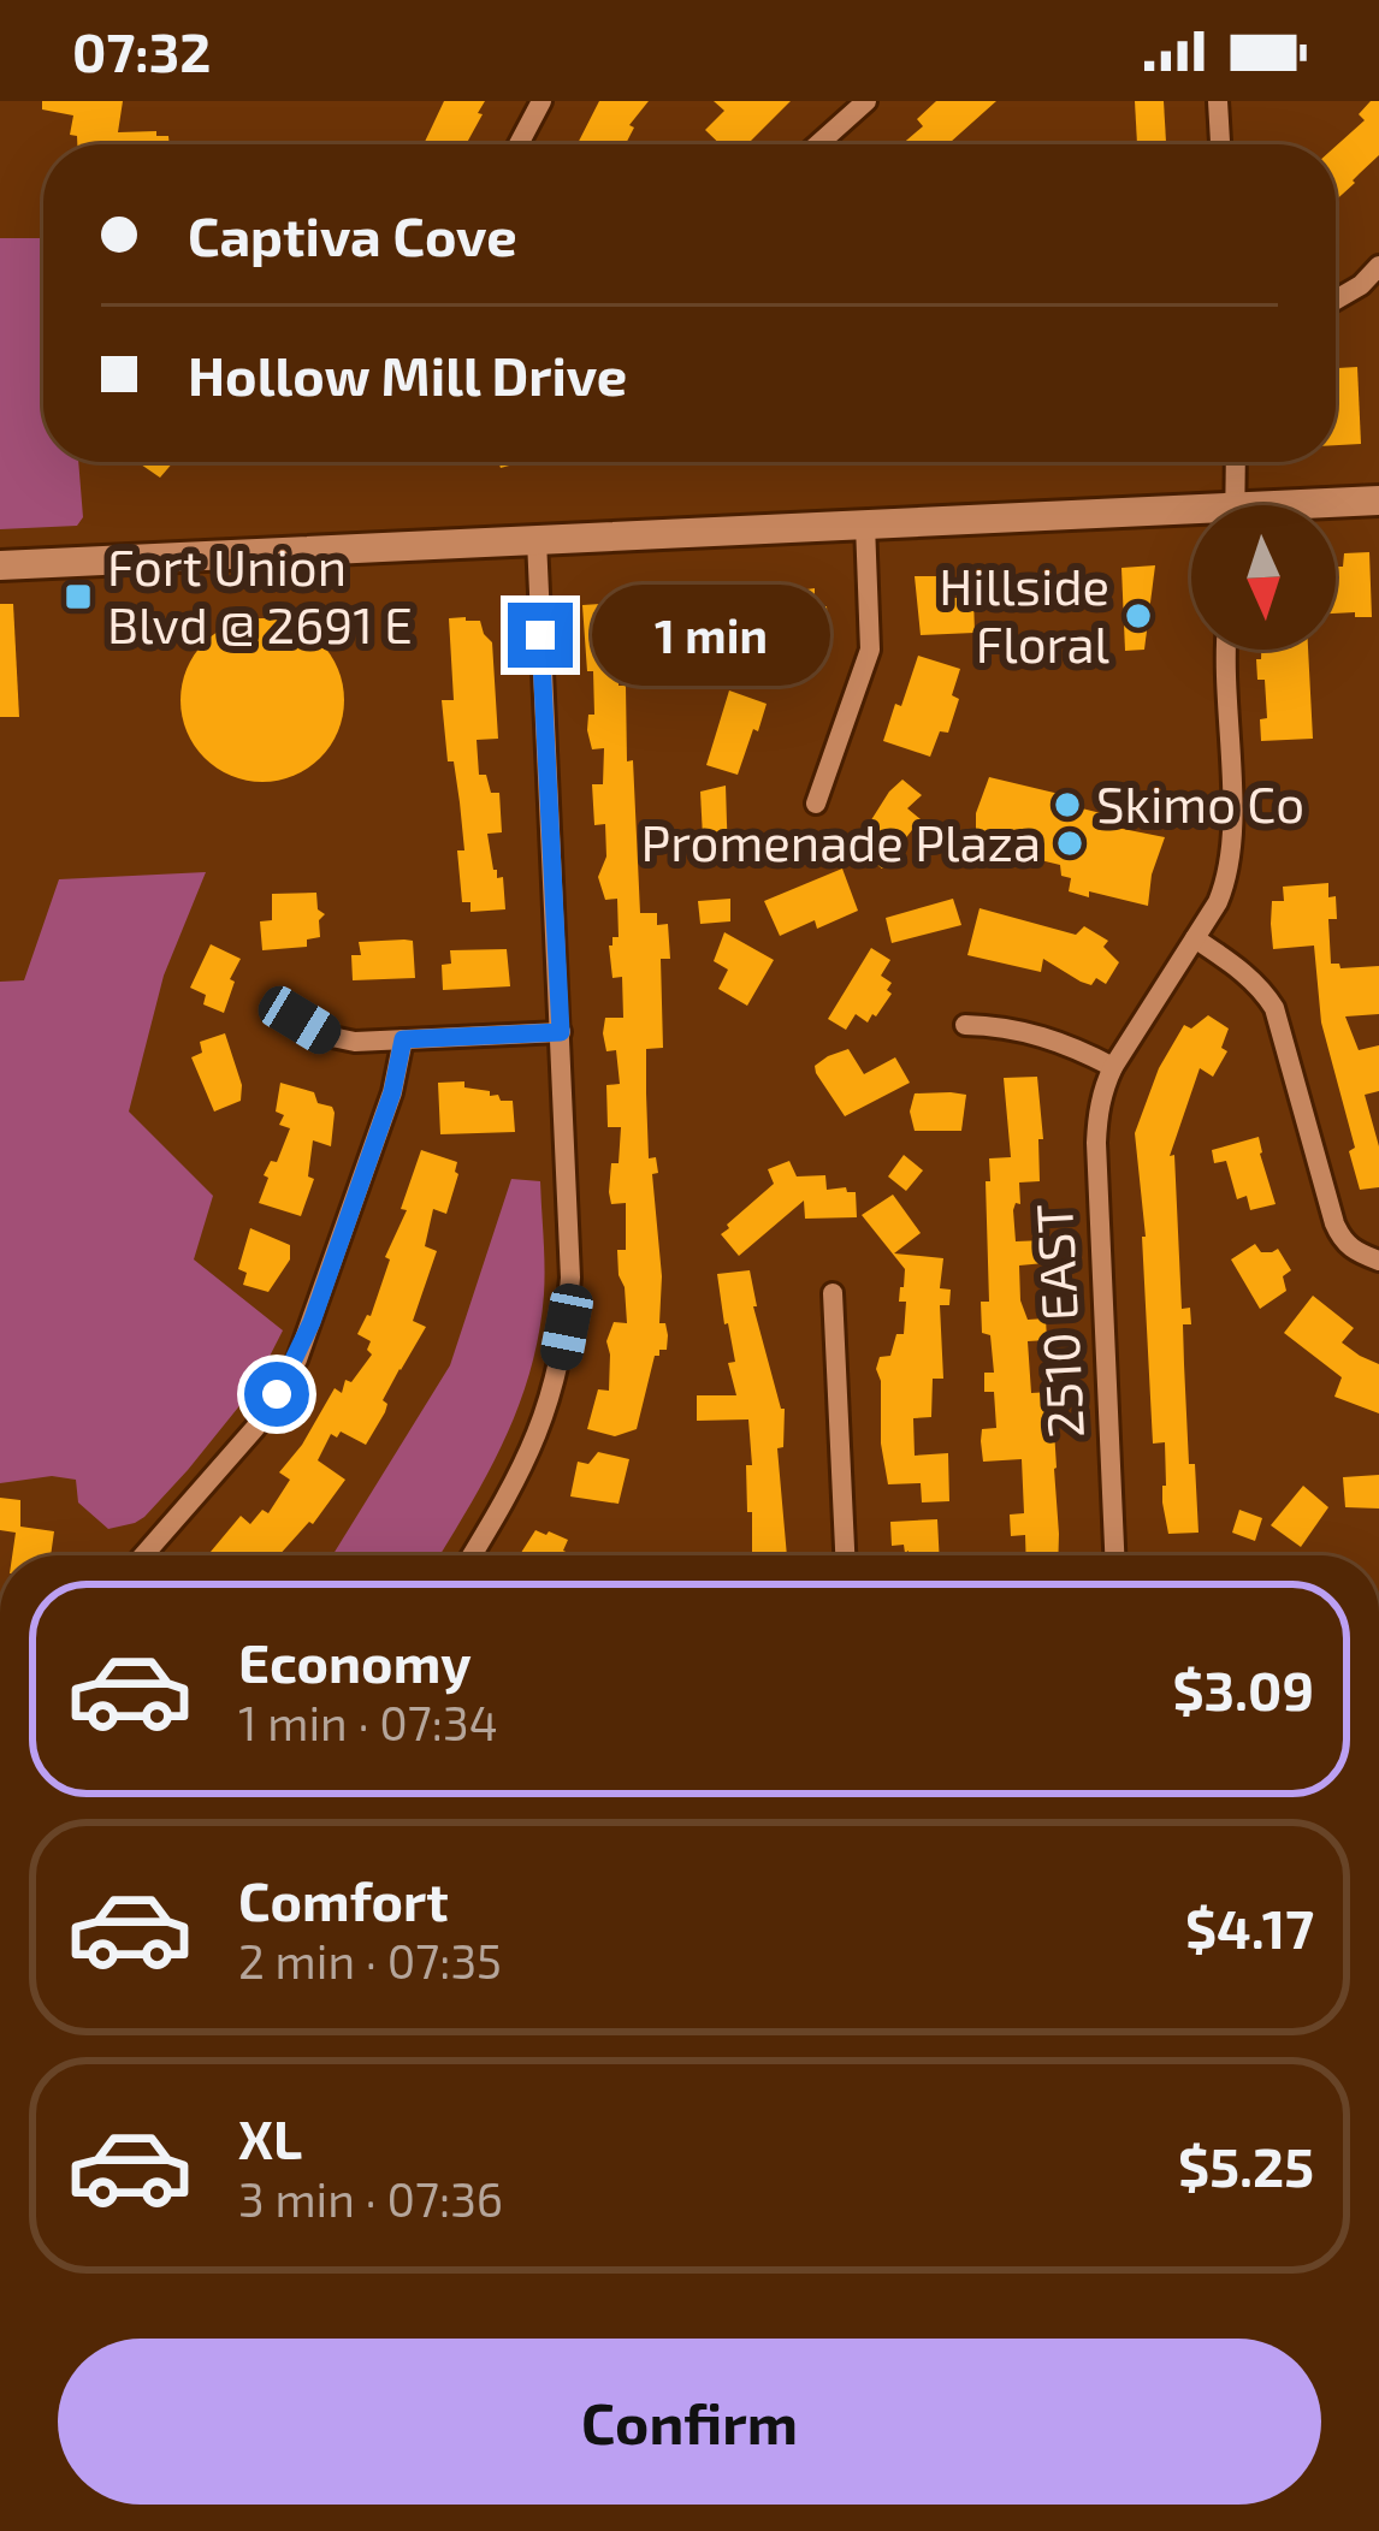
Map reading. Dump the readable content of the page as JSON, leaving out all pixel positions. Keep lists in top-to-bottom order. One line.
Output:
{"streets":{"street":["2510 EAST"]},"places":{"transit":["Fort Union Blvd @ 2691 E"],"other":["Hillside Floral","Skimo Co","Promenade Plaza"]},"north":"bottom","page":{"status":"07:32","banner":["Captiva Cove","Hollow Mill Drive"],"bubble":"1 min","list":[{"name":"Economy","note":"1 min · 07:34","value":"$3.09"},{"name":"Comfort","note":"2 min · 07:35","value":"$4.17"},{"name":"XL","note":"3 min · 07:36","value":"$5.25"}],"buttons":"Confirm"}}
